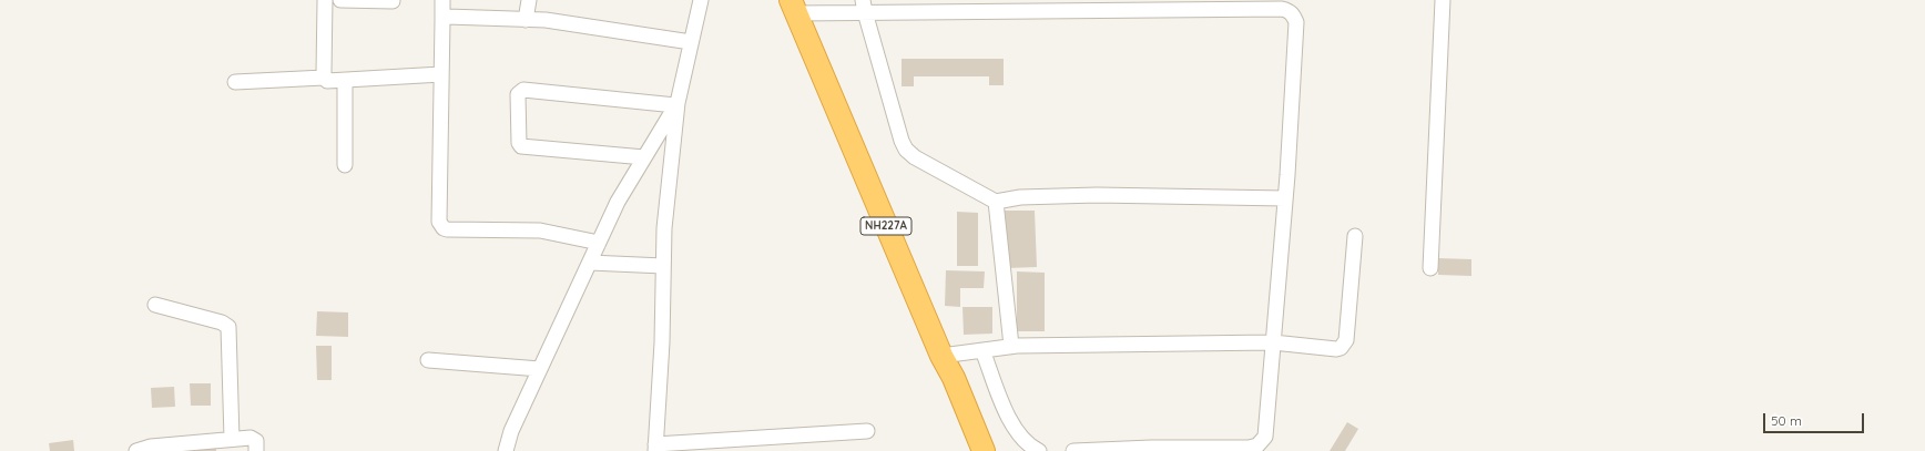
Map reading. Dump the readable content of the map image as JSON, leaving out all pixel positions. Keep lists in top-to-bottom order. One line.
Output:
{"streets":{"highway":["NH227A"]},"scale_bar":"50 m"}
